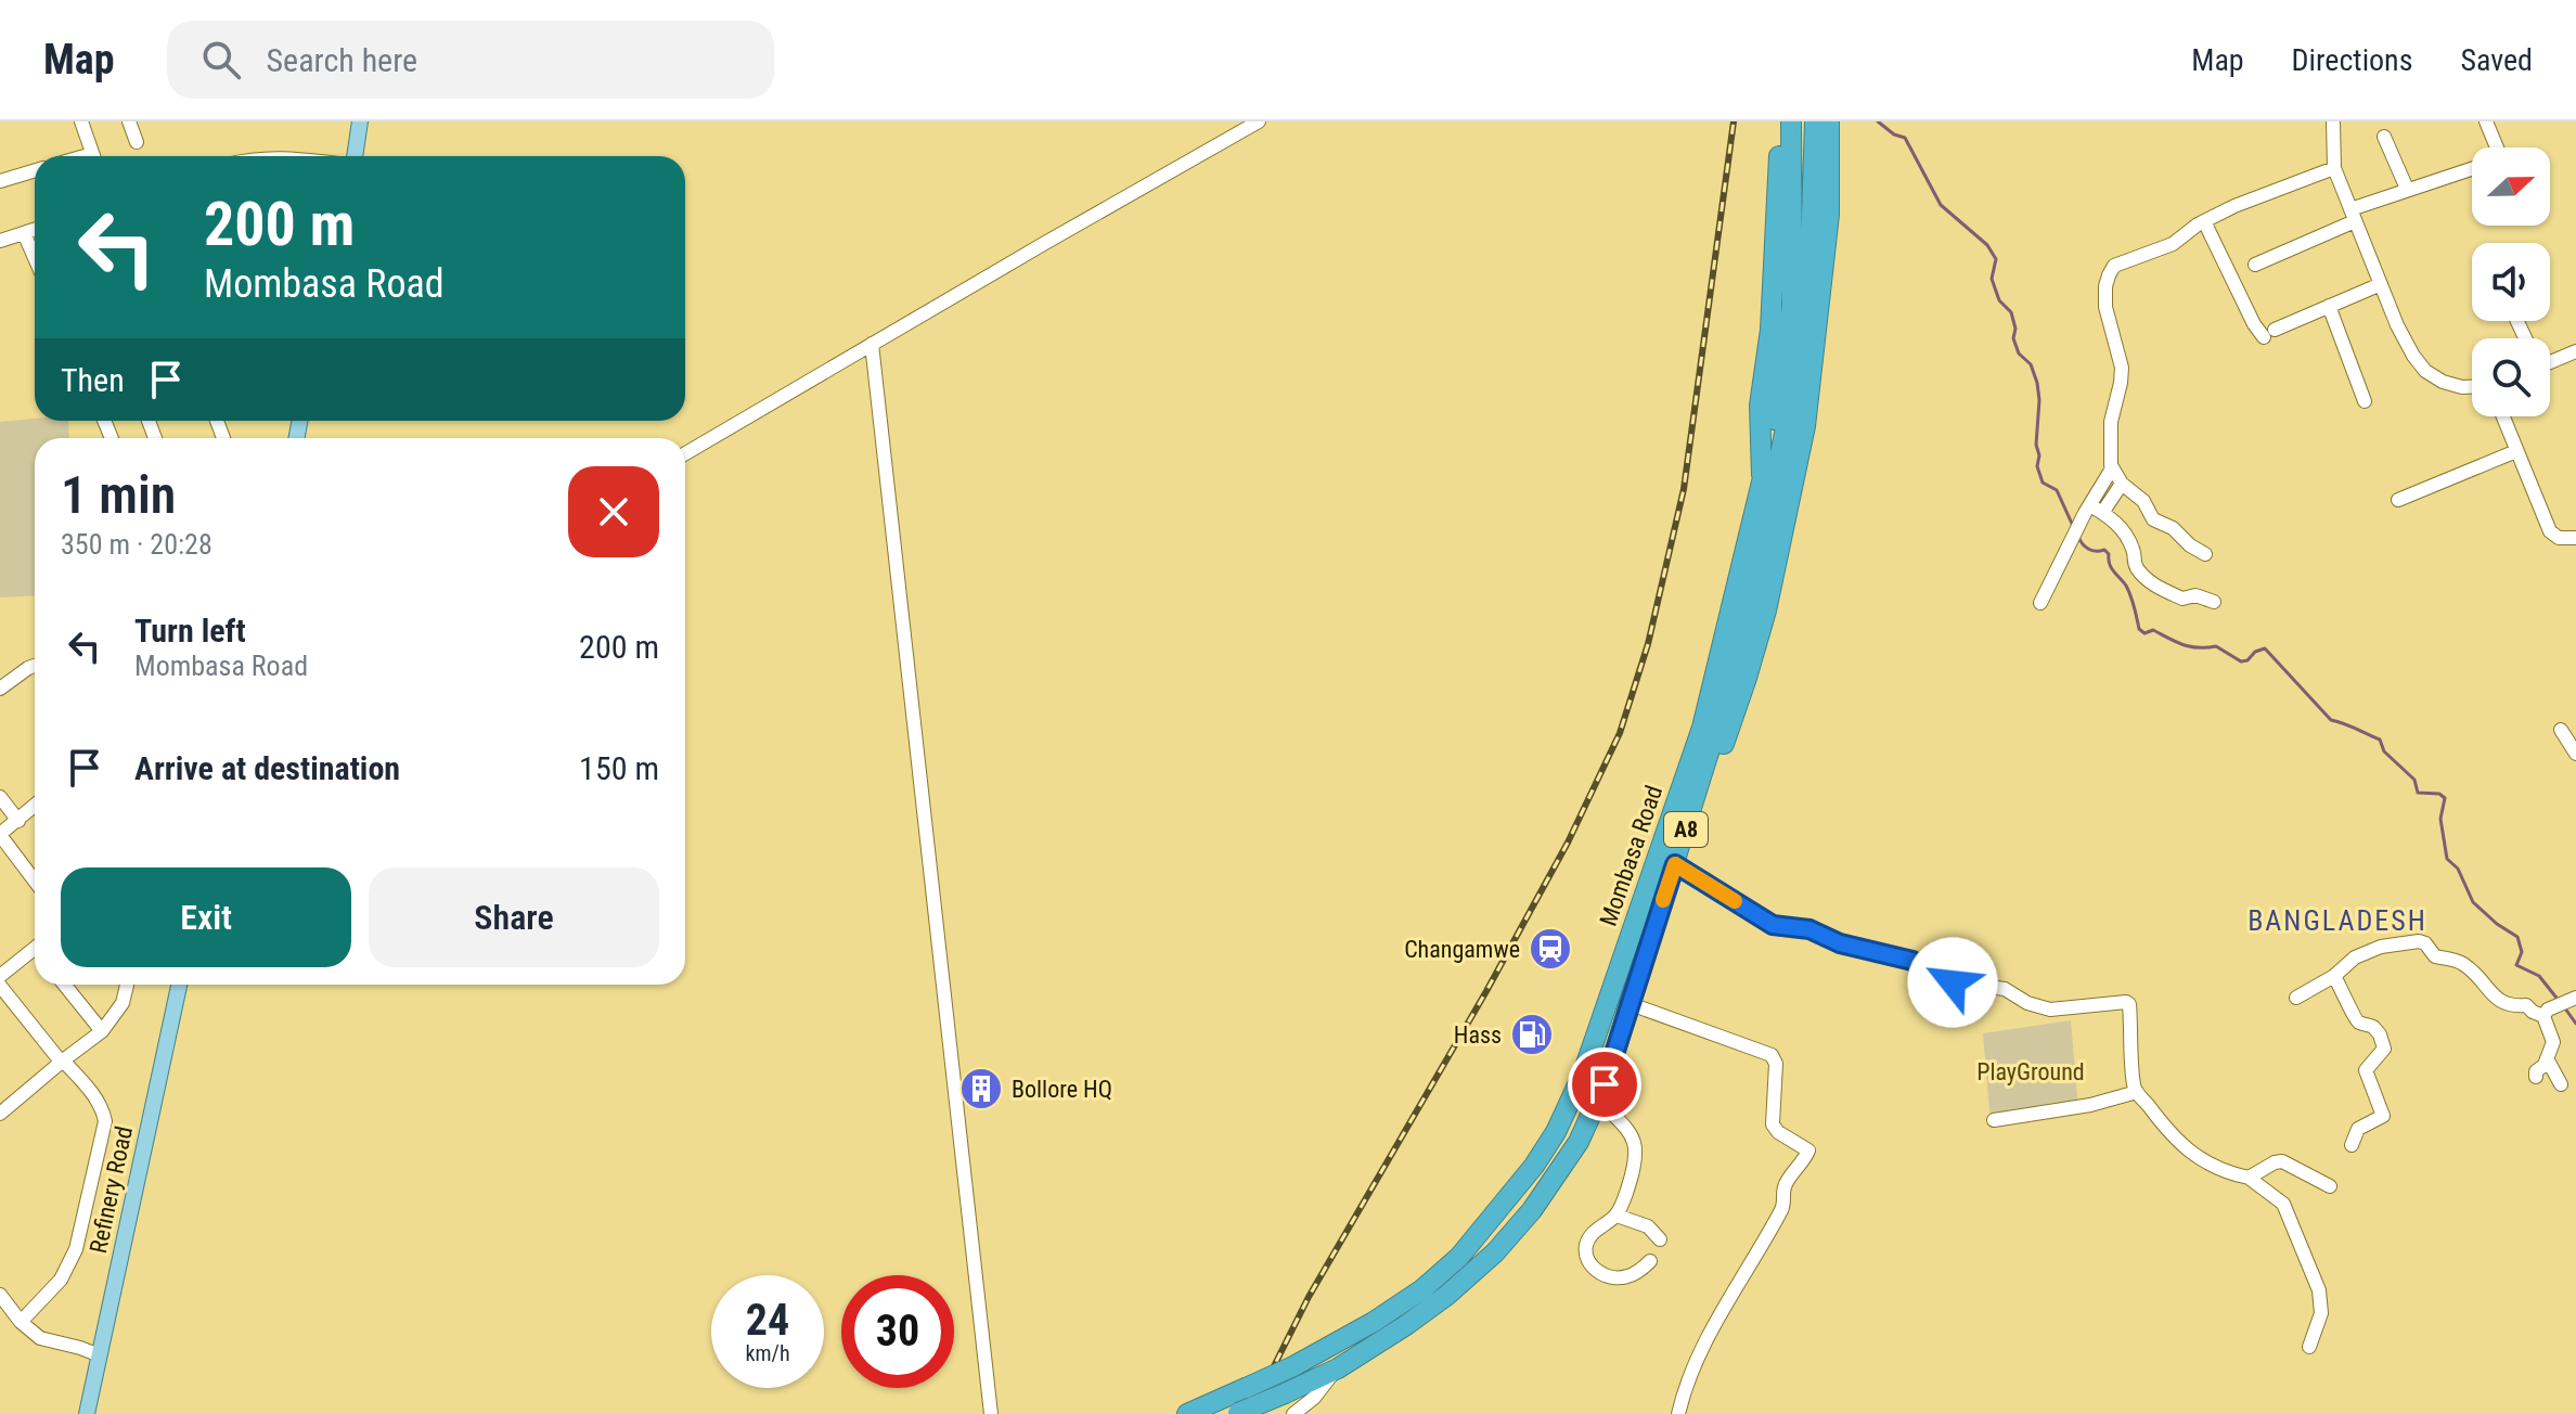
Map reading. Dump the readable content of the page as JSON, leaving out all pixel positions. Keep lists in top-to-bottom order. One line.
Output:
{"streets":{"highway":["A8","Mombasa Road"],"main road":["Refinery Road"]},"districts":["BANGLADESH"],"parks":["PlayGround"],"places":{"station":["Changamwe"],"fuel station":["Hass"],"building":["Bollore HQ"]},"north":"right","page":{"header":"Map","search":"Search here","nav":["Map","Directions","Saved"],"turn":["200 m","Mombasa Road"],"then":"Then","heading":["1 min","350 m · 20:28"],"list":[{"name":"Turn left","note":"Mombasa Road","value":"200 m"},{"name":"Arrive at destination","value":"150 m"}],"buttons":["Exit","Share"],"speed":"24 km/h","limit":"30"}}
